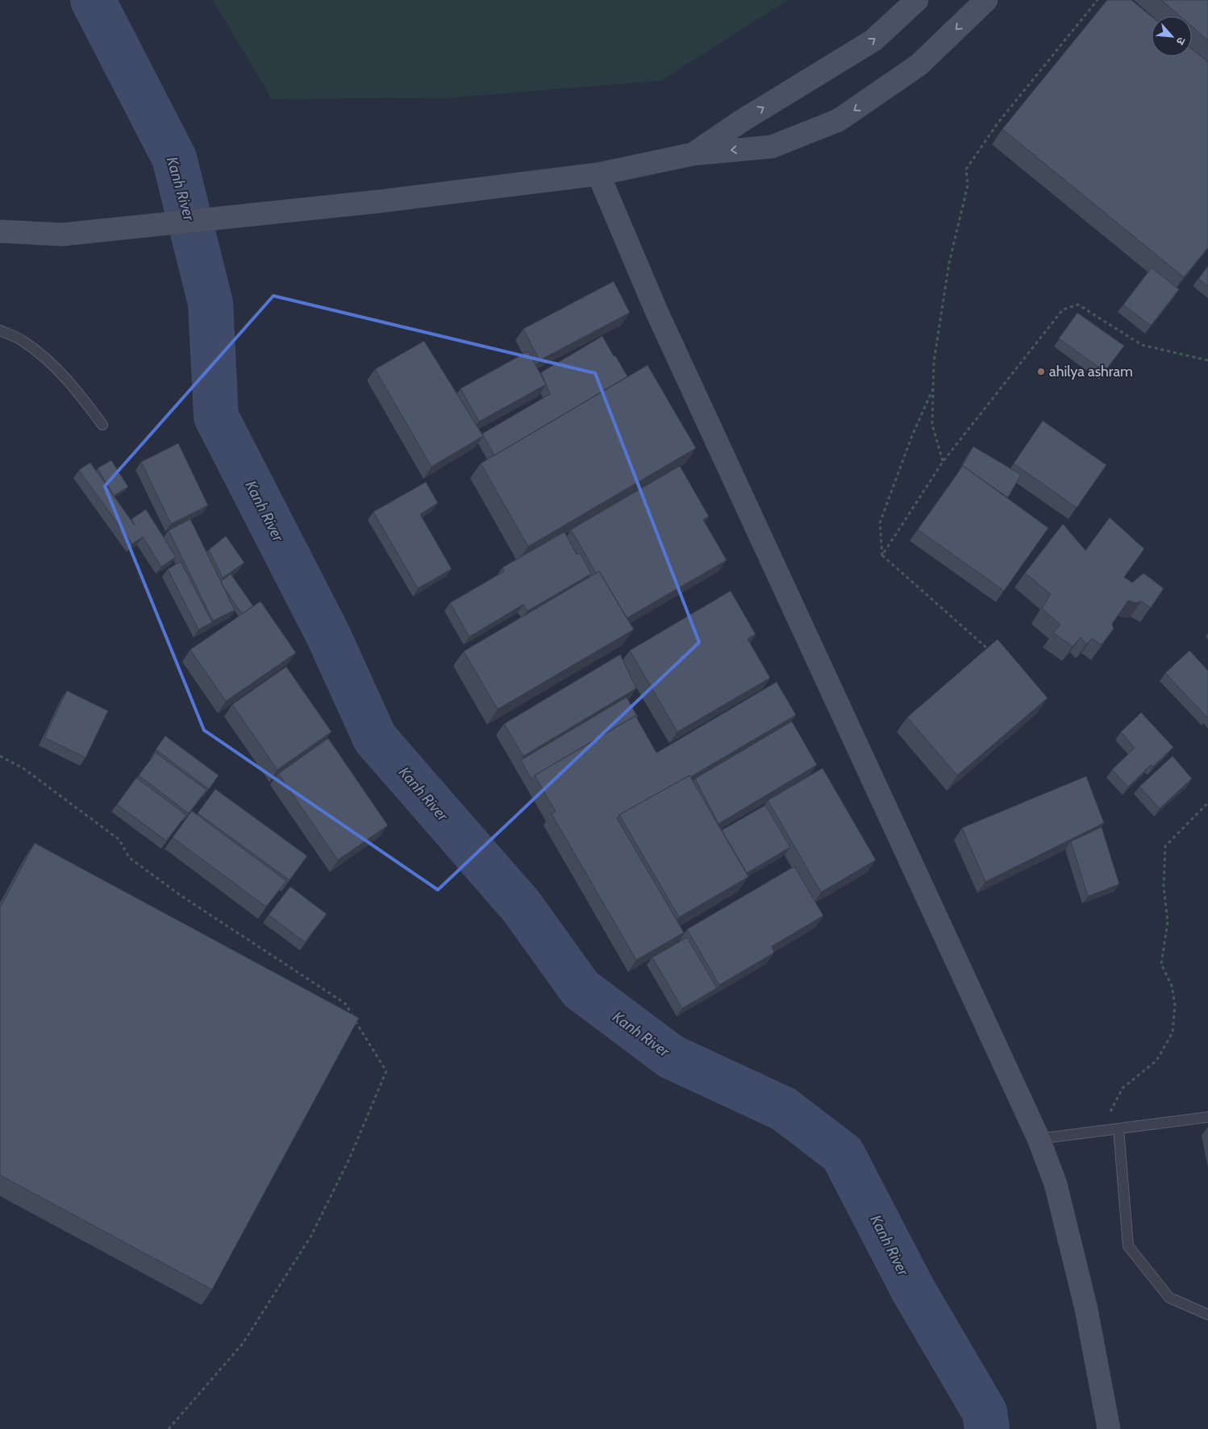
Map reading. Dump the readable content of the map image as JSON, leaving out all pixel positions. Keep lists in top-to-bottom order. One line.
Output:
{"water":["Kanh River"],"places":["ahilya ashram"],"north":"bottom right"}
